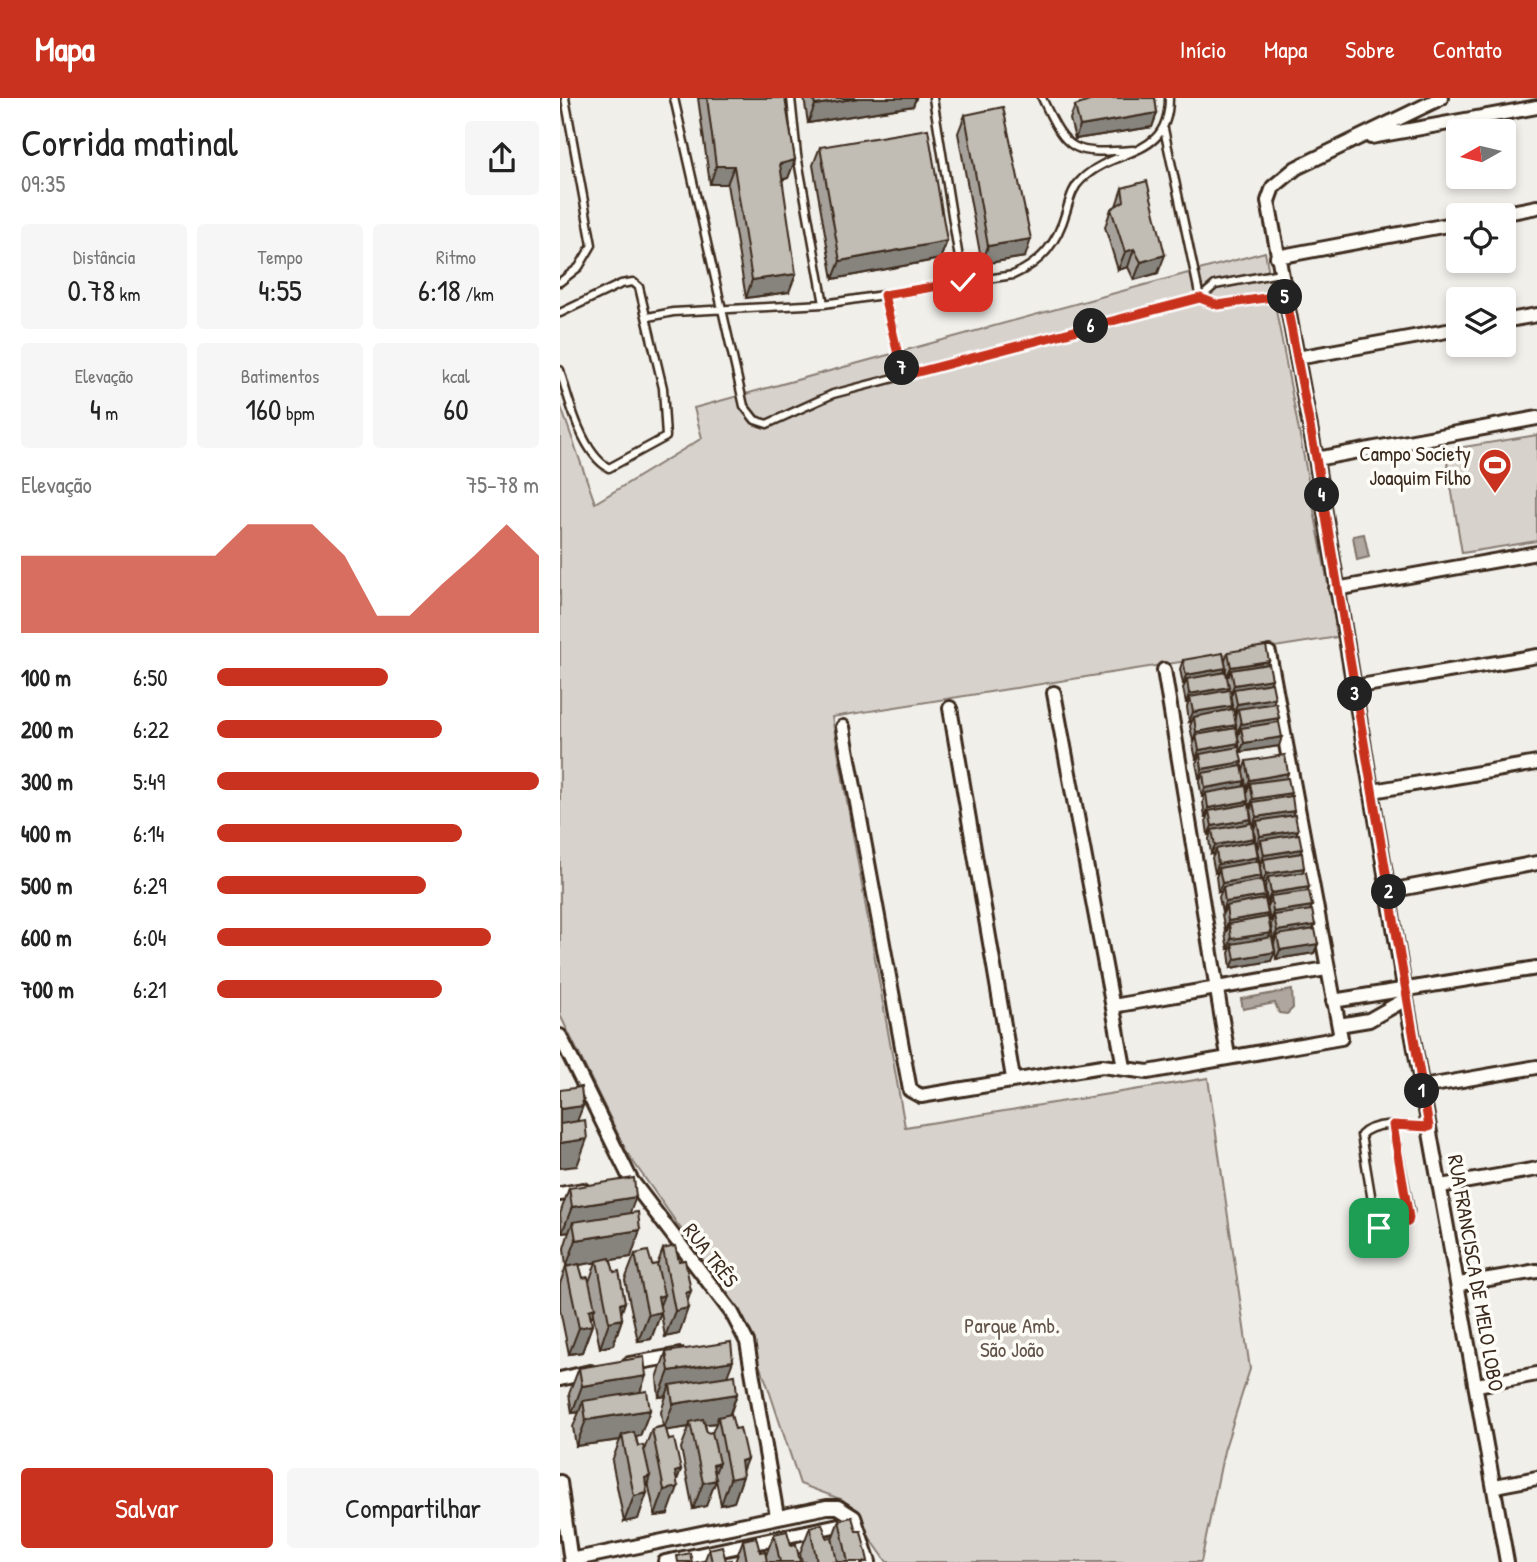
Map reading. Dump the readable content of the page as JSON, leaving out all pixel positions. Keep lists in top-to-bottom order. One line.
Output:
{"streets":{"street":["RUA TRÊS","RUA FRANCISCA DE MELO LOBO"]},"parks":["Parque Amb. São João"],"places":{"sports":["Campo Society Joaquim Filho"]},"north":"left","page":{"header":"Mapa","nav":["Início","Mapa","Sobre","Contato"],"heading":["Corrida matinal","09:35"],"stats":[["Distância","0.78 km"],["Tempo","4:55"],["Ritmo","6:18 /km"],["Elevação","4 m"],["Batimentos","160 bpm"],["kcal","60"]],"pins":["5","6","7","4","3","2","1"],"chart":["Elevação","75–78 m"],"list":[{"name":"100 m","note":"6:50"},{"name":"200 m","note":"6:22"},{"name":"300 m","note":"5:49"},{"name":"400 m","note":"6:14"},{"name":"500 m","note":"6:29"},{"name":"600 m","note":"6:04"},{"name":"700 m","note":"6:21"}],"buttons":["Salvar","Compartilhar"]}}
